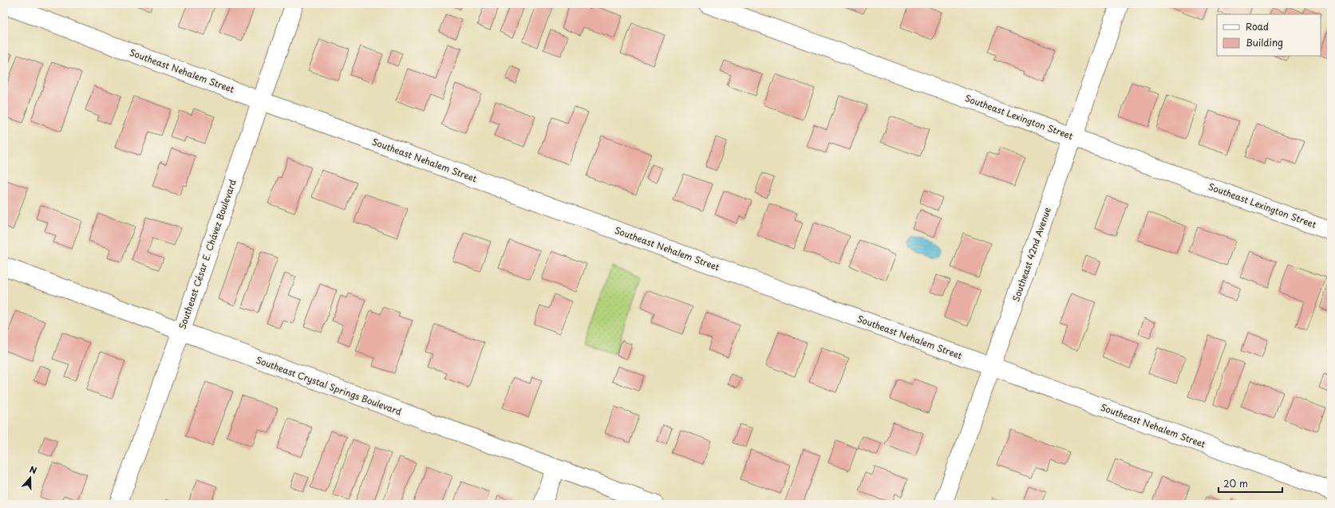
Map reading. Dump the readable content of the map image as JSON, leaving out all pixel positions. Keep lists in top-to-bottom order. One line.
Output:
{"streets":{"street":["Southeast Nehalem Street","Southeast Lexington Street","Southeast César E. Chávez Boulevard","Southeast 42nd Avenue","Southeast Crystal Springs Boulevard"]},"crossings":[["Southeast Nehalem Street","Southeast César E. Chávez Boulevard"],["Southeast Nehalem Street","Southeast 42nd Avenue"],["Southeast Lexington Street","Southeast 42nd Avenue"],["Southeast César E. Chávez Boulevard","Southeast Crystal Springs Boulevard"]],"legend":["Road","Building"],"scale_bar":"20 m","north":"top"}
